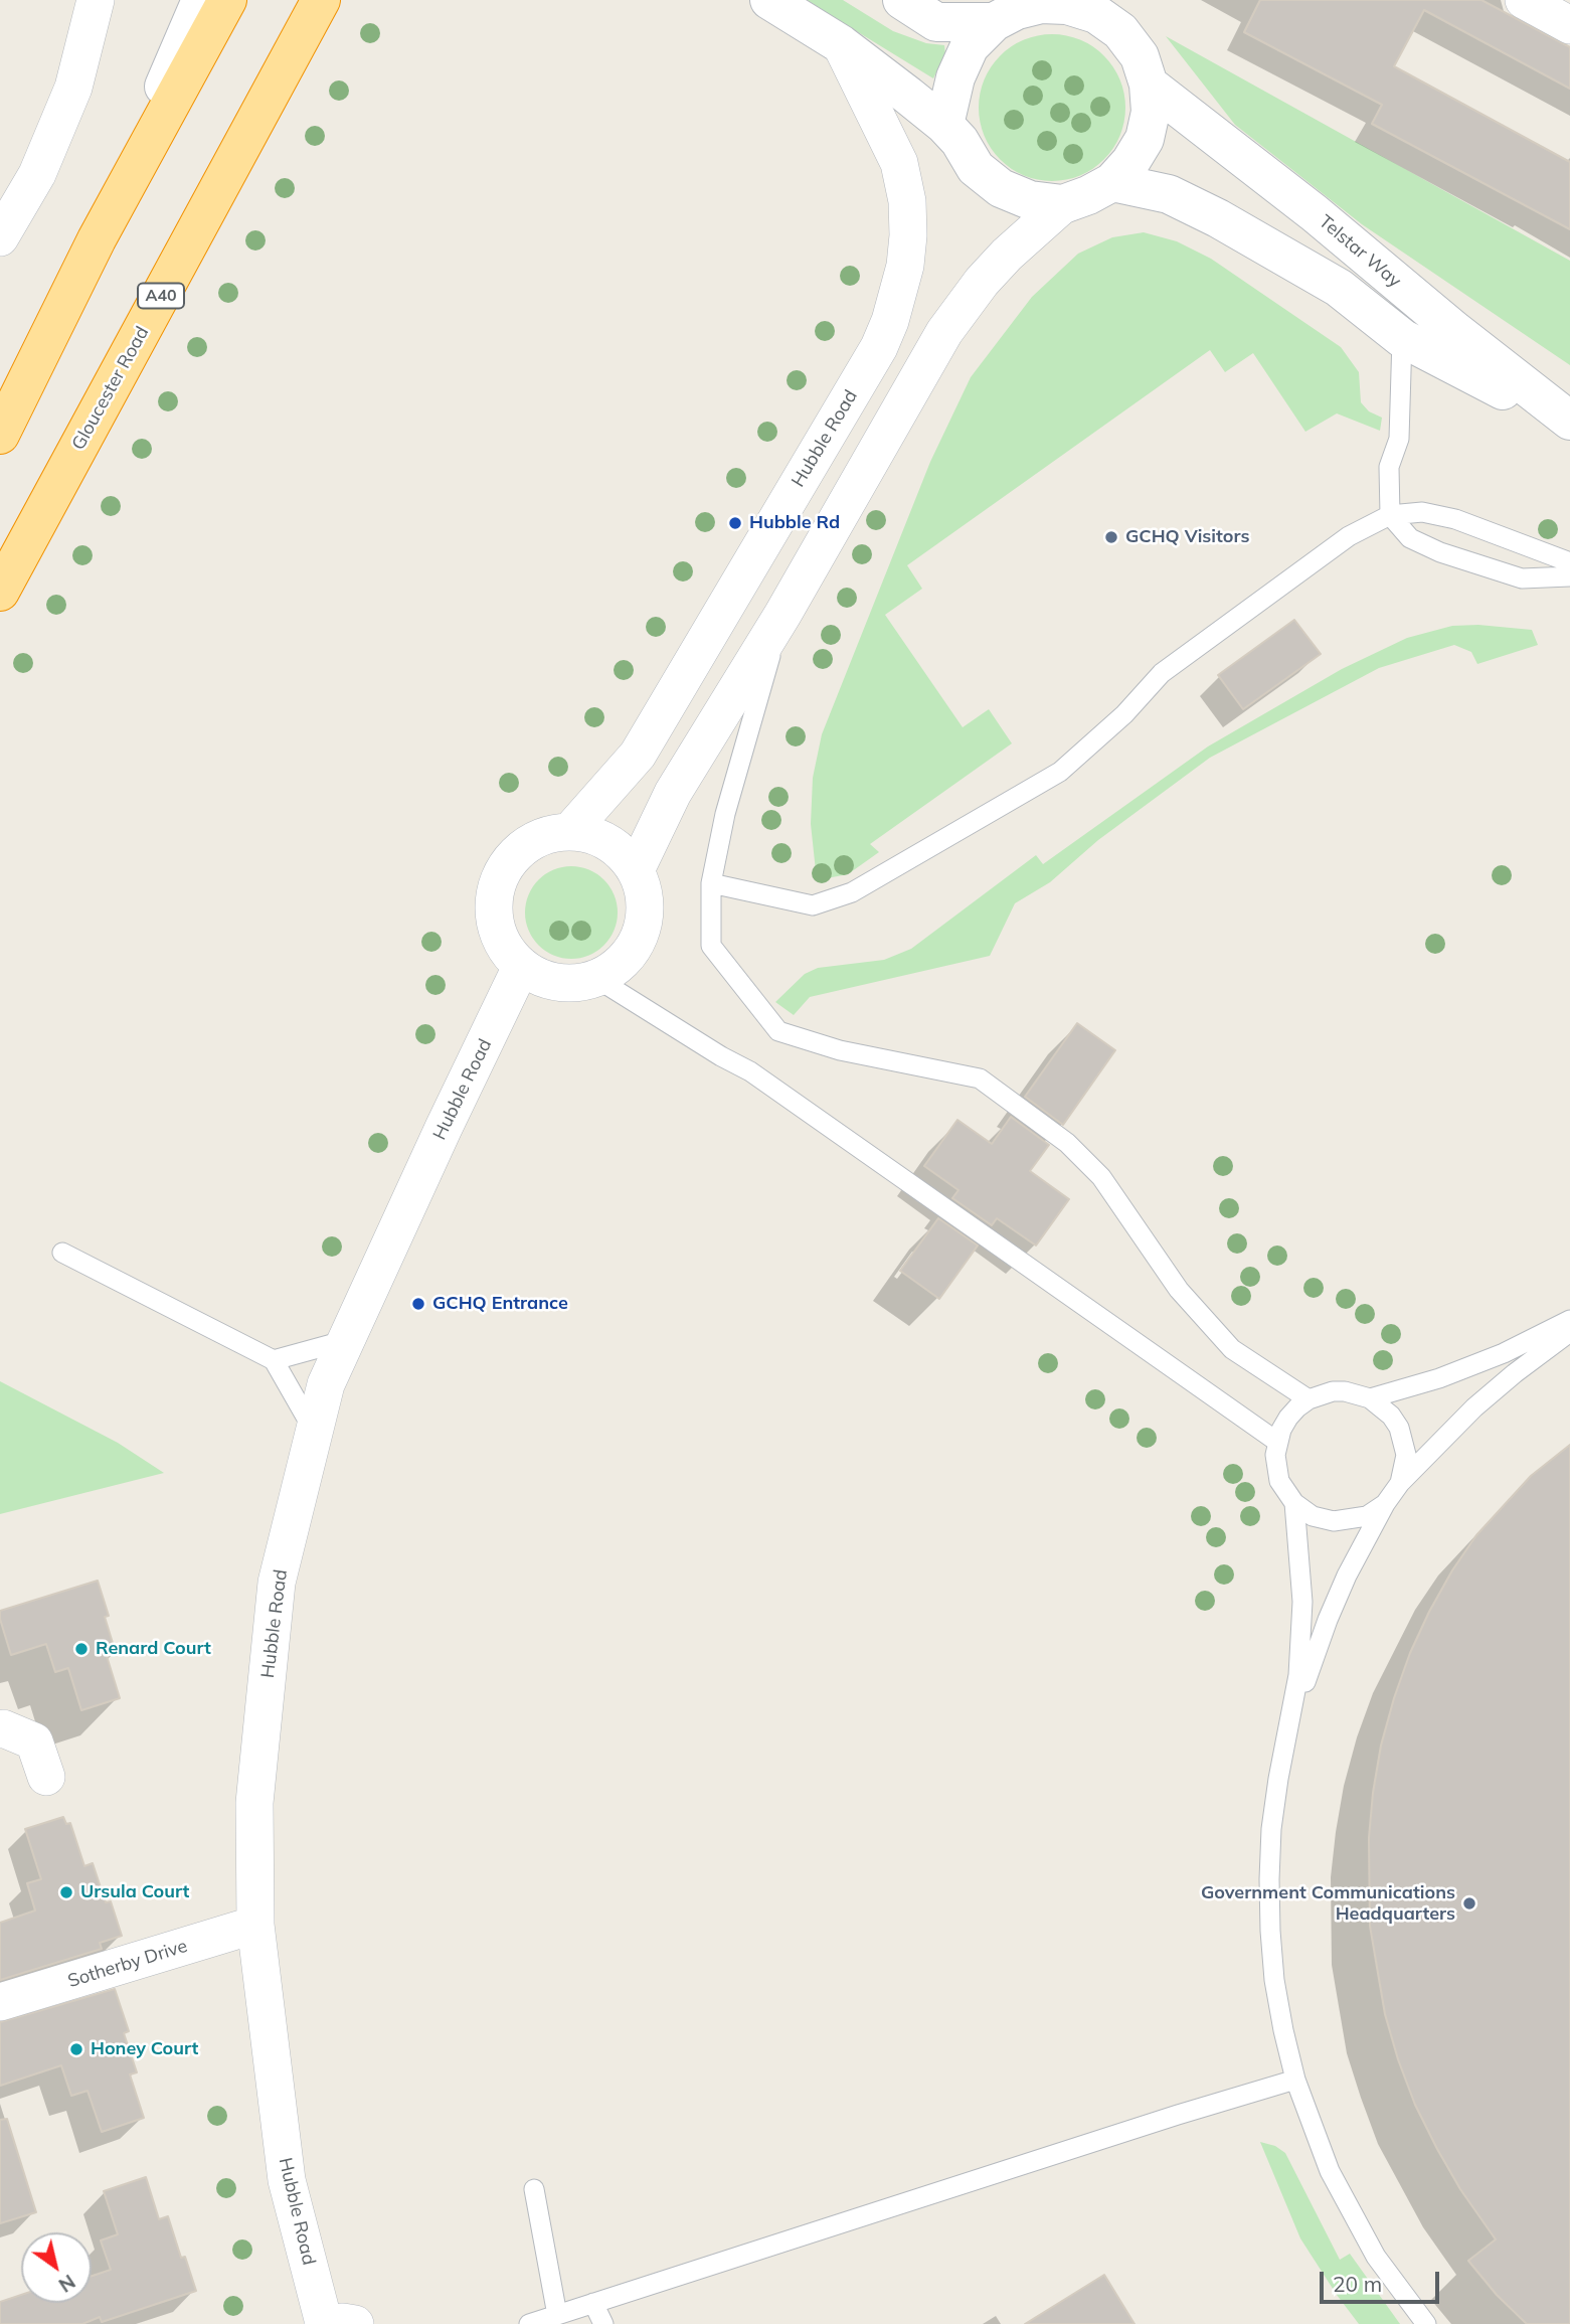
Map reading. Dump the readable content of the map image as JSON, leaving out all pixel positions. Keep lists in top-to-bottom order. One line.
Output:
{"streets":{"highway":["A40","Gloucester Road"],"street":["Telstar Way","Hubble Road","Sotherby Drive"]},"crossings":[["Hubble Road","Sotherby Drive"]],"places":["Hubble Rd","GCHQ Visitors","GCHQ Entrance","Renard Court","Ursula Court","Government Communications Headquarters","Honey Court"],"scale_bar":"20 m","north":"bottom right"}
